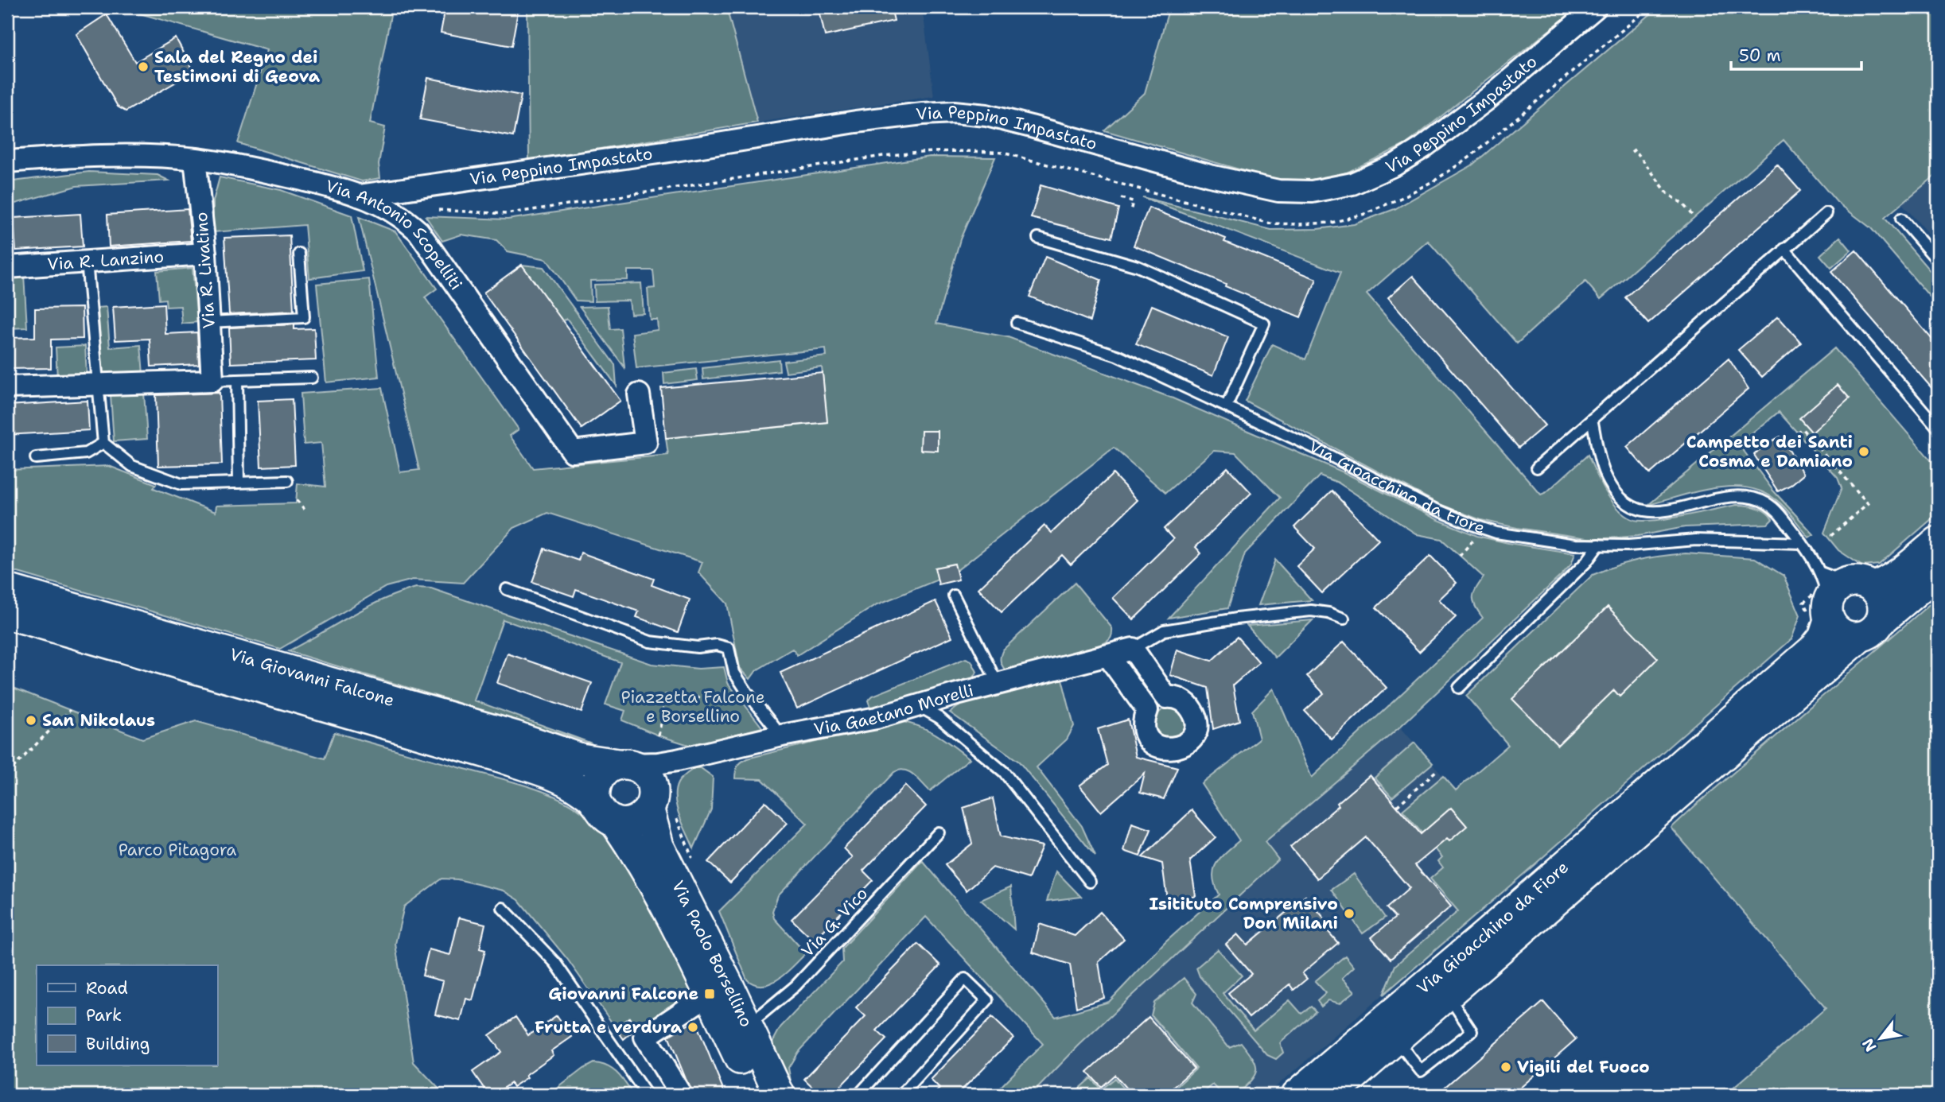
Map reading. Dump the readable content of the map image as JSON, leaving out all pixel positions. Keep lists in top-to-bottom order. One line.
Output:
{"streets":{"street":["Via Peppino Impastato","Via Antonio Scopelliti","Via R. Lanzino","Via R. Livatino","Via Gioacchino da Fiore","Via Giovanni Falcone","Via Gaetano Morelli","Via Paolo Borsellino"],"lane":["Via G. Vico"]},"crossings":[["Via Peppino Impastato","Via Antonio Scopelliti"],["Via Antonio Scopelliti","Via R. Livatino"],["Via R. Lanzino","Via R. Livatino"],["Via Giovanni Falcone","Via Gaetano Morelli"],["Via Giovanni Falcone","Via Paolo Borsellino"],["Via Gaetano Morelli","Via Paolo Borsellino"],["Via G. Vico","Via Paolo Borsellino"]],"parks":["Piazzetta Falcone e Borsellino","Parco Pitagora"],"places":{"other":["Sala del Regno dei Testimoni di Geova","Campetto dei Santi Cosma e Damiano","San Nikolaus","Isitituto Comprensivo Don Milani","Frutta e verdura","Vigili del Fuoco"],"transit":["Giovanni Falcone"]},"legend":["Road","Park","Building"],"scale_bar":"50 m","north":"bottom left"}
